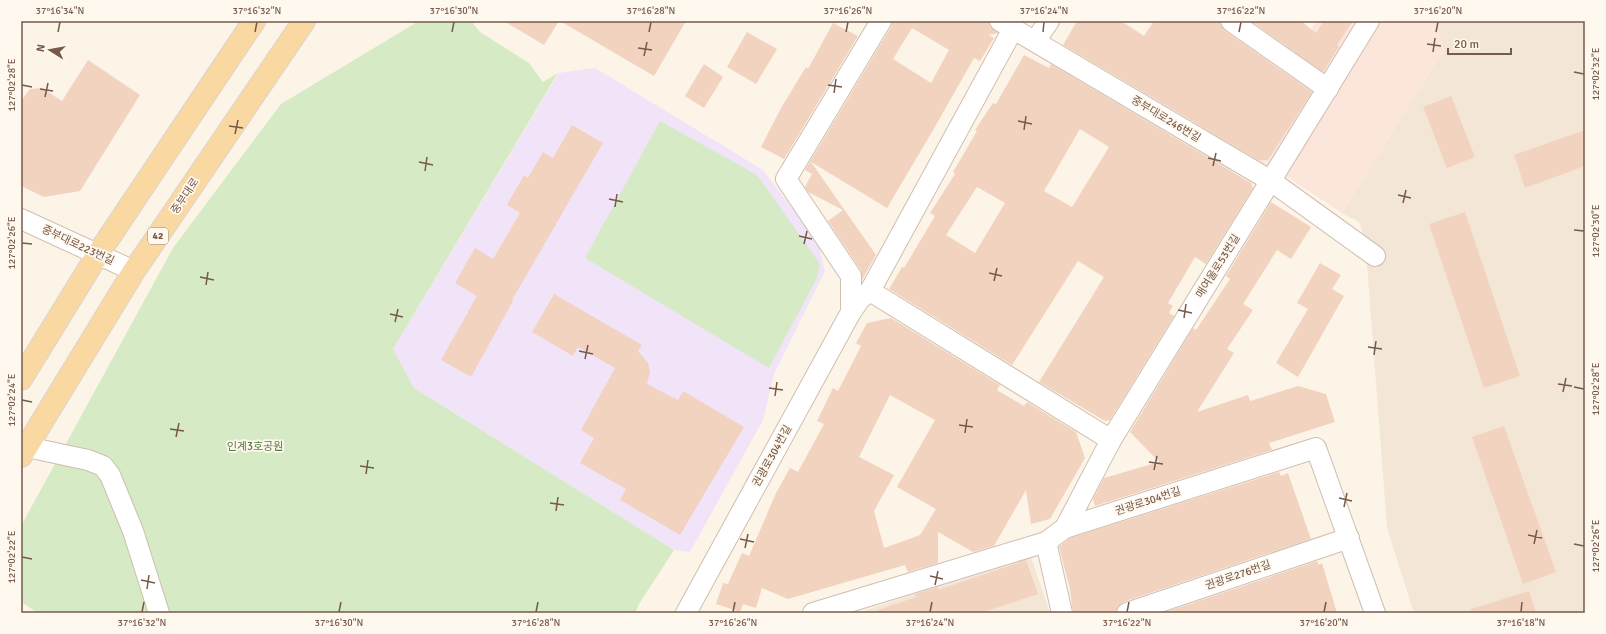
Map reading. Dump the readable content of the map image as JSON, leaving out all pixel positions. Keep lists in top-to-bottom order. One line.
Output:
{"streets":{"main road":["중부대로","42"],"street":["중부대로246번길","중부대로223번길","매여울로53번길","권광로304번길","권광로276번길"]},"crossings":[["중부대로246번길","매여울로53번길"],["중부대로246번길","권광로304번길"],["중부대로","중부대로223번길"],["매여울로53번길","권광로304번길"],["권광로304번길","권광로276번길"]],"parks":["인계3호공원"],"scale_bar":"20 m","north":"left","coordinates":["37°16'34\"N","37°16'32\"N","37°16'30\"N","37°16'28\"N","37°16'26\"N","37°16'24\"N","37°16'22\"N","37°16'20\"N","127°02'32\"E","127°02'28\"E","127°02'30\"E","127°02'26\"E","127°02'24\"E","127°02'22\"E","37°16'18\"N"]}
